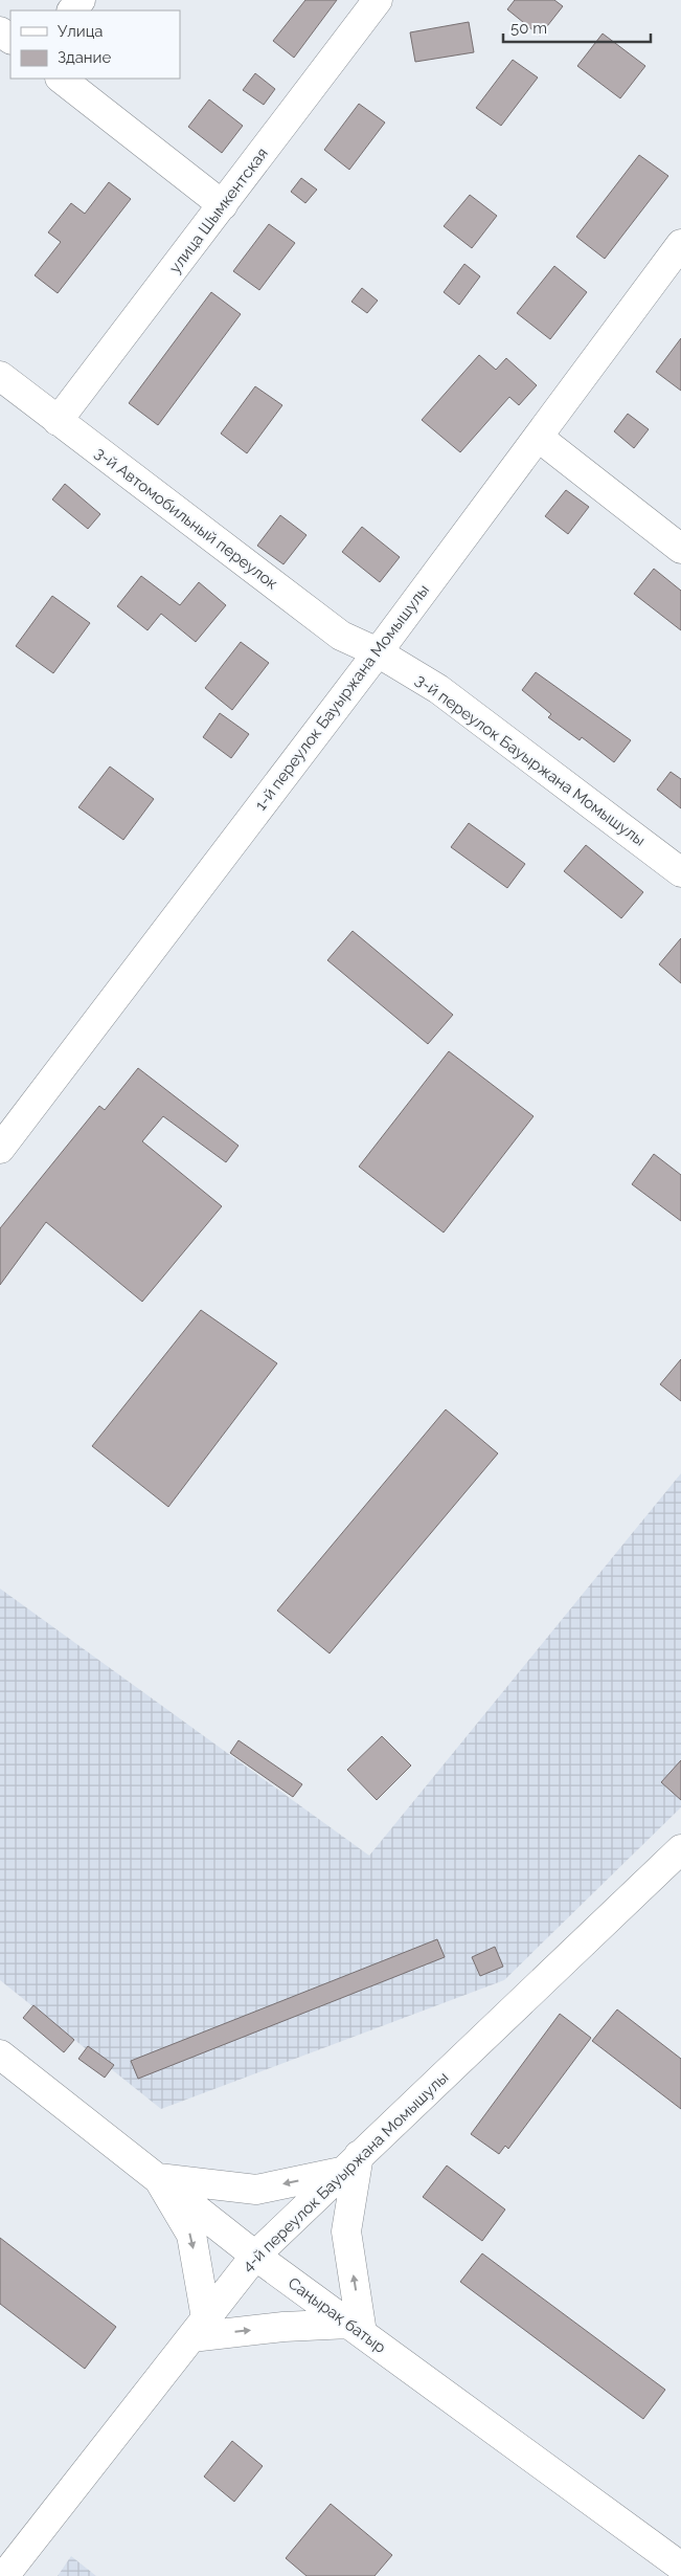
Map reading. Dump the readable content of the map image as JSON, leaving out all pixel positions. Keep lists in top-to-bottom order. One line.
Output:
{"streets":{"street":["улица Шымкентская","3-й Автомобильный переулок","1-й переулок Бауыржана Момышулы","3-й переулок Бауыржана Момышулы","4-й переулок Бауыржана Момышулы","Саңырақ батыр"]},"crossings":[["улица Шымкентская","3-й Автомобильный переулок"],["3-й Автомобильный переулок","1-й переулок Бауыржана Момышулы"],["3-й Автомобильный переулок","3-й переулок Бауыржана Момышулы"],["1-й переулок Бауыржана Момышулы","3-й переулок Бауыржана Момышулы"],["4-й переулок Бауыржана Момышулы","Саңырақ батыр"]],"legend":["Улица","Здание"],"scale_bar":"50 m"}
